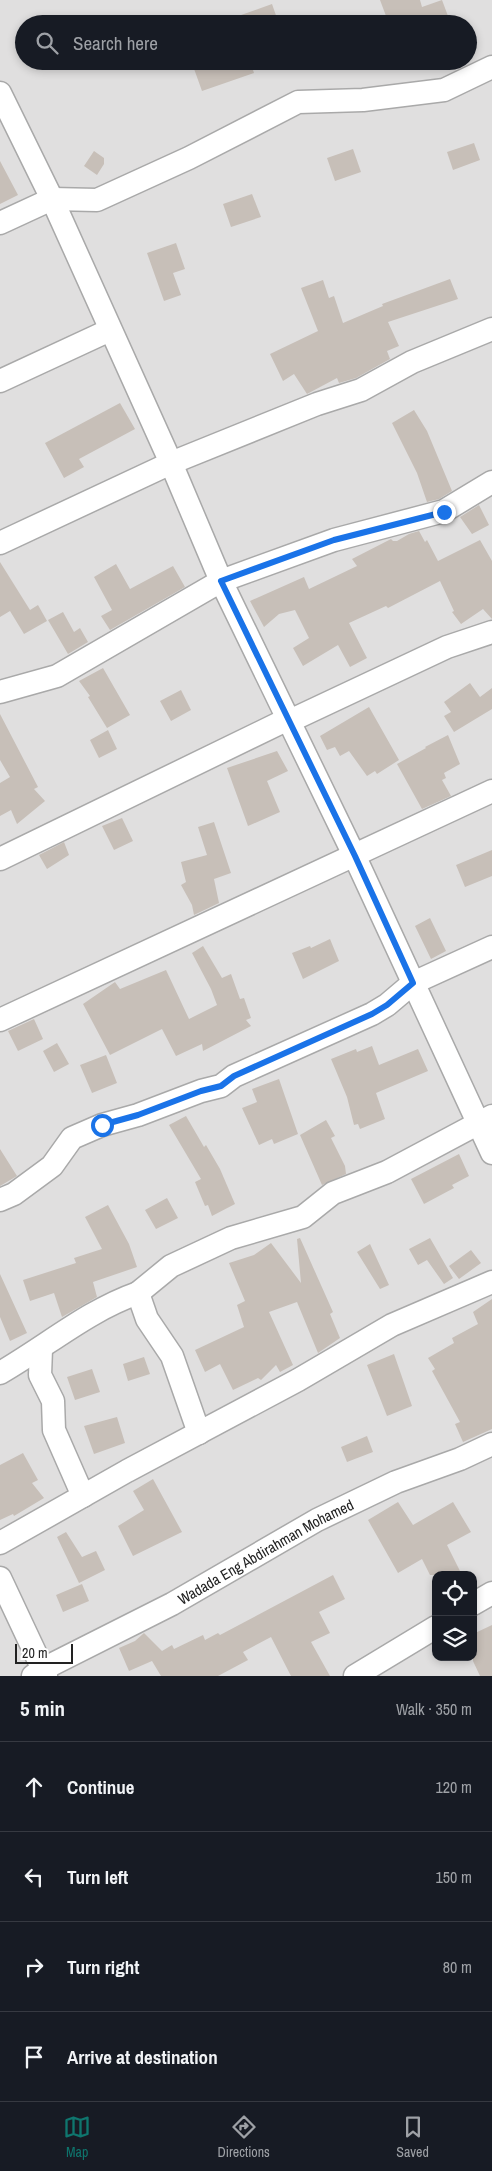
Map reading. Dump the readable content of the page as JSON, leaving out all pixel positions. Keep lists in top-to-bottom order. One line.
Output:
{"streets":{"street":["Wadada Eng Abdirahman Mohamed"]},"scale_bar":"20 m","page":{"search":"Search here","scale":"20 m","heading":["5 min","Walk · 350 m"],"list":[["Continue","120 m"],["Turn left","150 m"],["Turn right","80 m"],"Arrive at destination"],"nav":["Map","Directions","Saved"]}}
